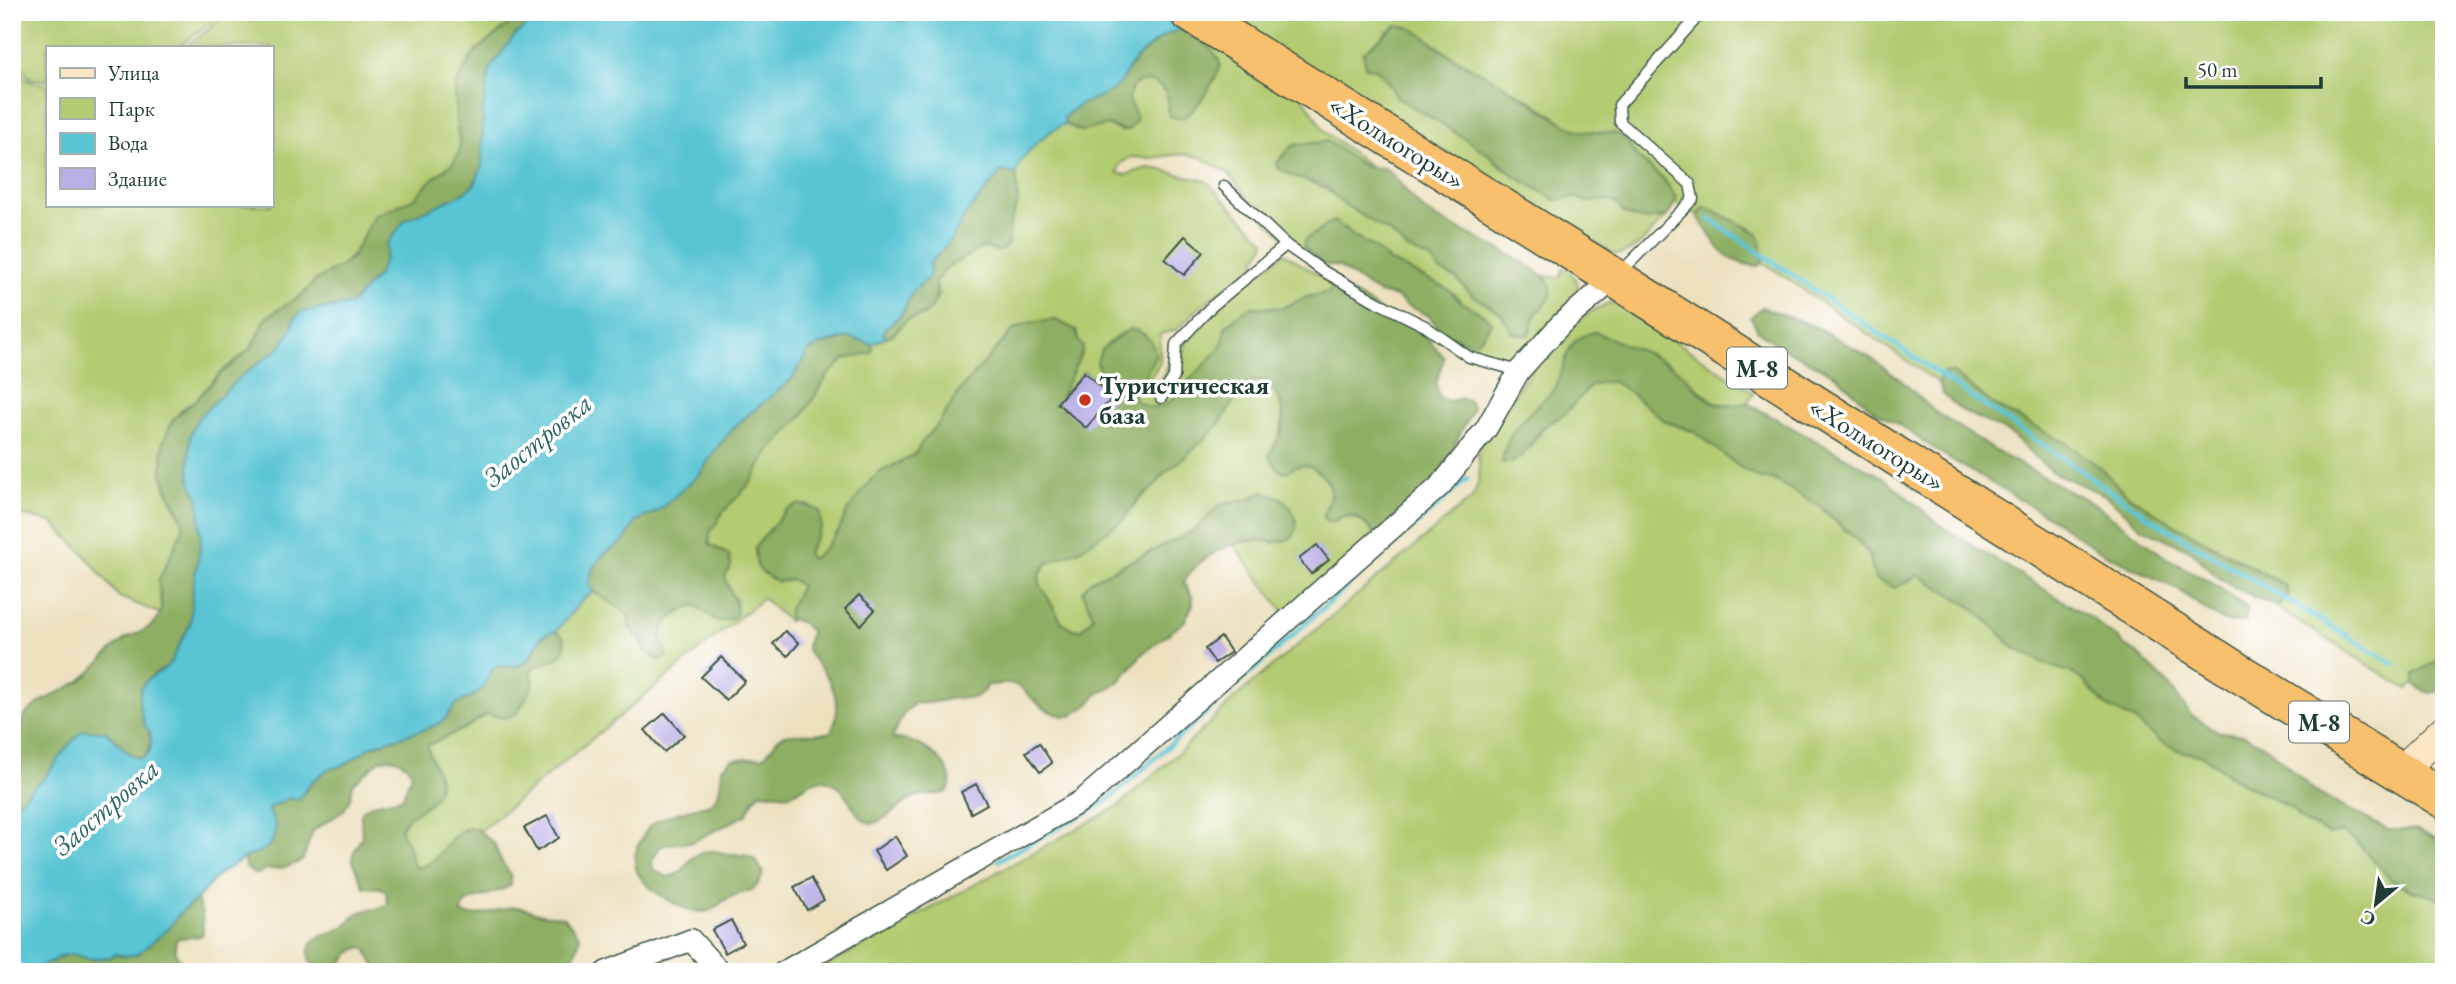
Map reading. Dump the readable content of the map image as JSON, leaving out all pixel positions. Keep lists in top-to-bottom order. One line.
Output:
{"streets":{"highway":["«Холмогоры»","М-8"]},"water":["Заостровка"],"places":["Туристическая база"],"legend":["Улица","Парк","Вода","Здание"],"scale_bar":"50 m","north":"bottom left"}
